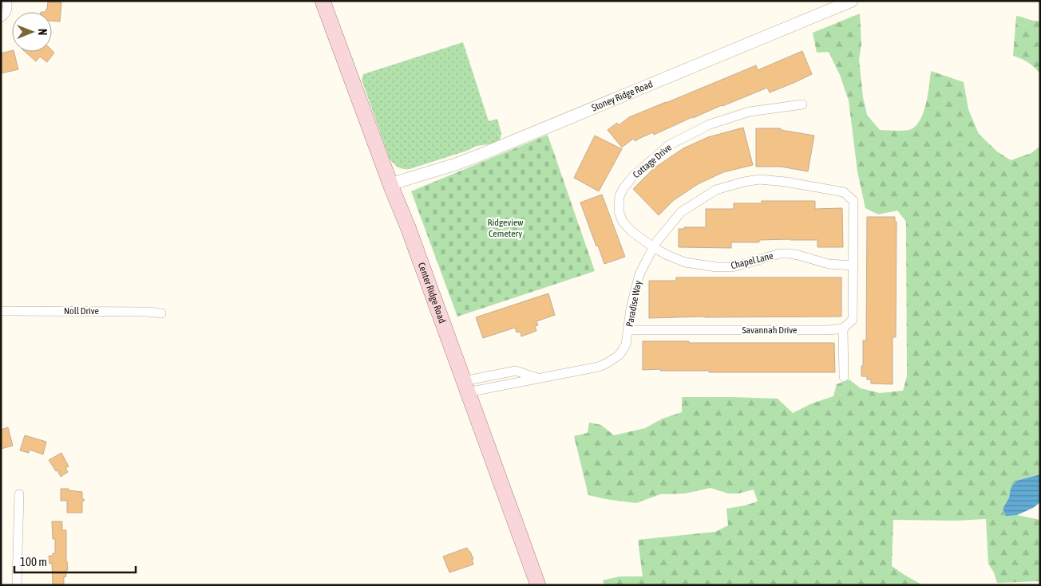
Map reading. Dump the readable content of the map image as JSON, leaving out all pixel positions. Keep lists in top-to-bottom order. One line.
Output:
{"streets":{"main road":["Center Ridge Road"],"street":["Stoney Ridge Road","Cottage Drive","Chapel Lane","Paradise Way","Noll Drive","Savannah Drive"]},"crossings":[["Stoney Ridge Road","Center Ridge Road"],["Cottage Drive","Chapel Lane"],["Cottage Drive","Paradise Way"],["Chapel Lane","Paradise Way"],["Center Ridge Road","Paradise Way"],["Paradise Way","Savannah Drive"]],"parks":["Ridgeview Cemetery"],"scale_bar":"100 m","north":"right"}
